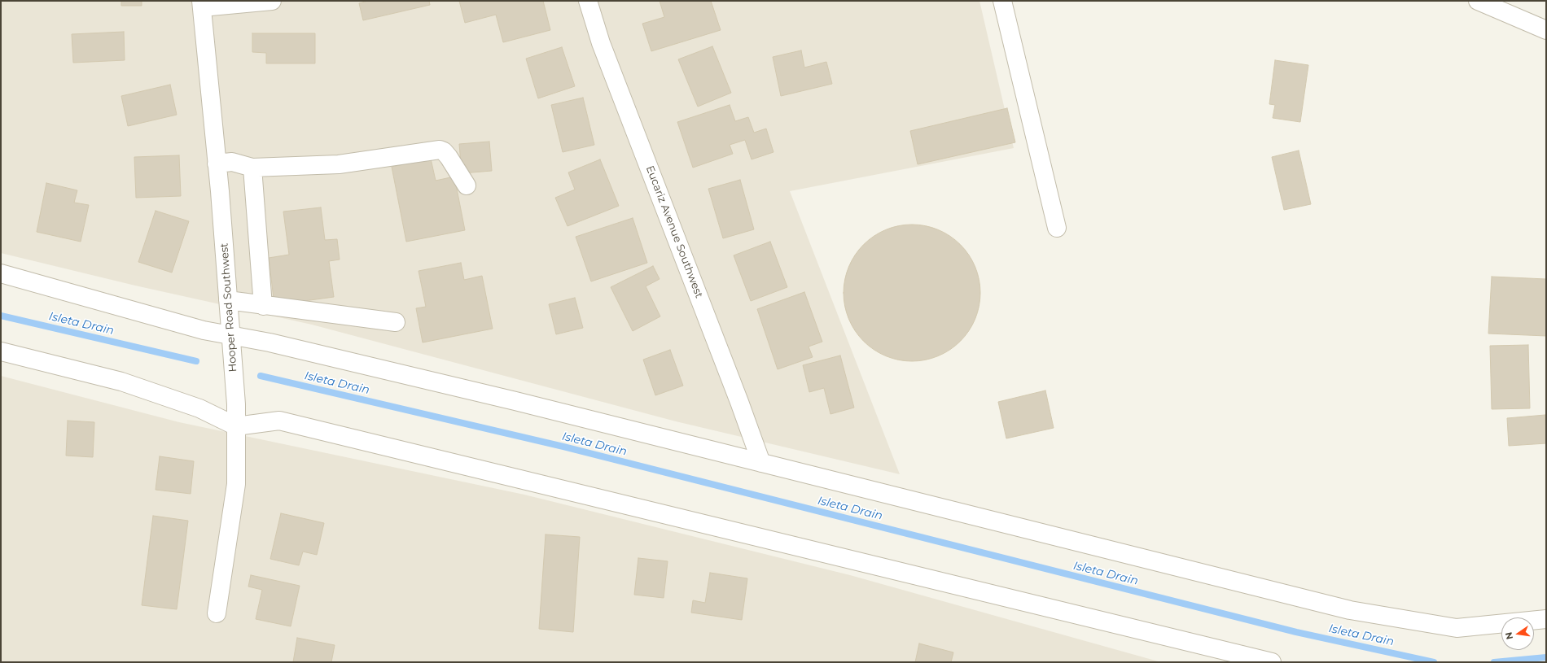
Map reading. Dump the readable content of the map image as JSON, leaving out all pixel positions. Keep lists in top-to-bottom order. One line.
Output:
{"streets":{"street":["Eucariz Avenue Southwest","Hooper Road Southwest"]},"water":["Isleta Drain"],"north":"left"}
